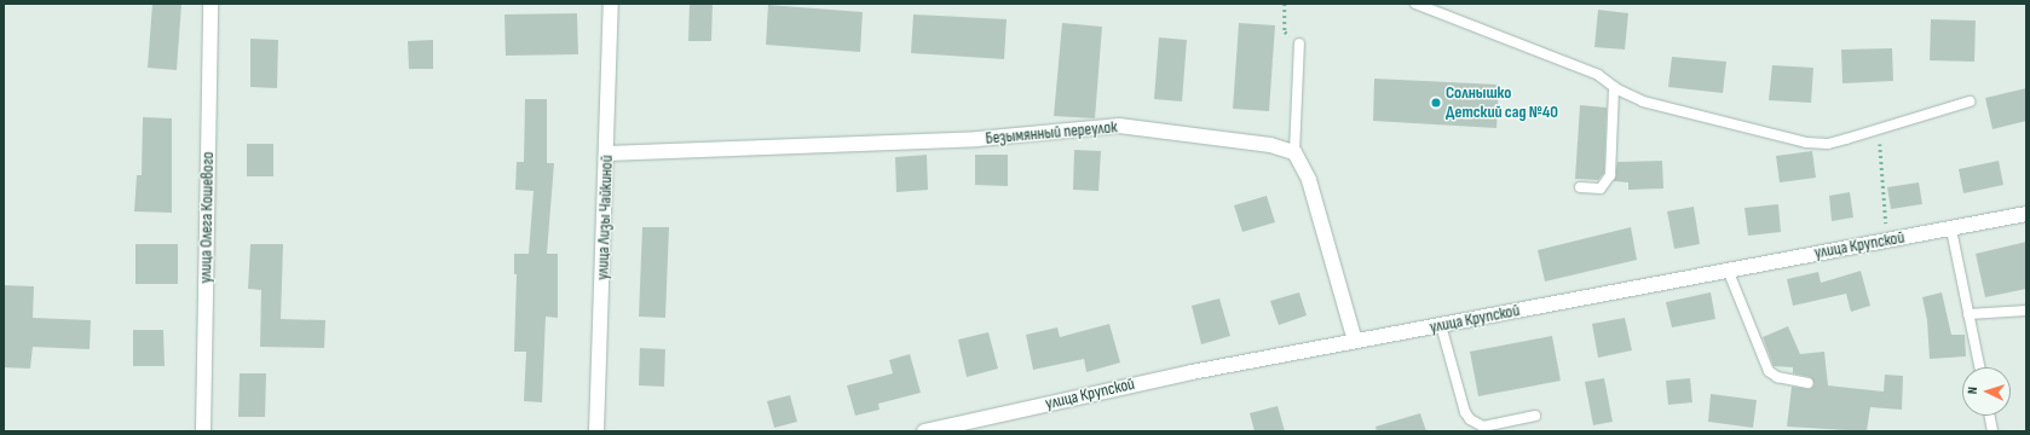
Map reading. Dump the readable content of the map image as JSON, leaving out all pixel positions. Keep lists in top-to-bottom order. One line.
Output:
{"streets":{"street":["Безымянный переулок","улица Олега Кошевого","улица Лизы Чайкиной","улица Крупской"]},"crossings":[["Безымянный переулок","улица Лизы Чайкиной"]],"places":["Солнышко Детский сад №40"],"north":"left"}
